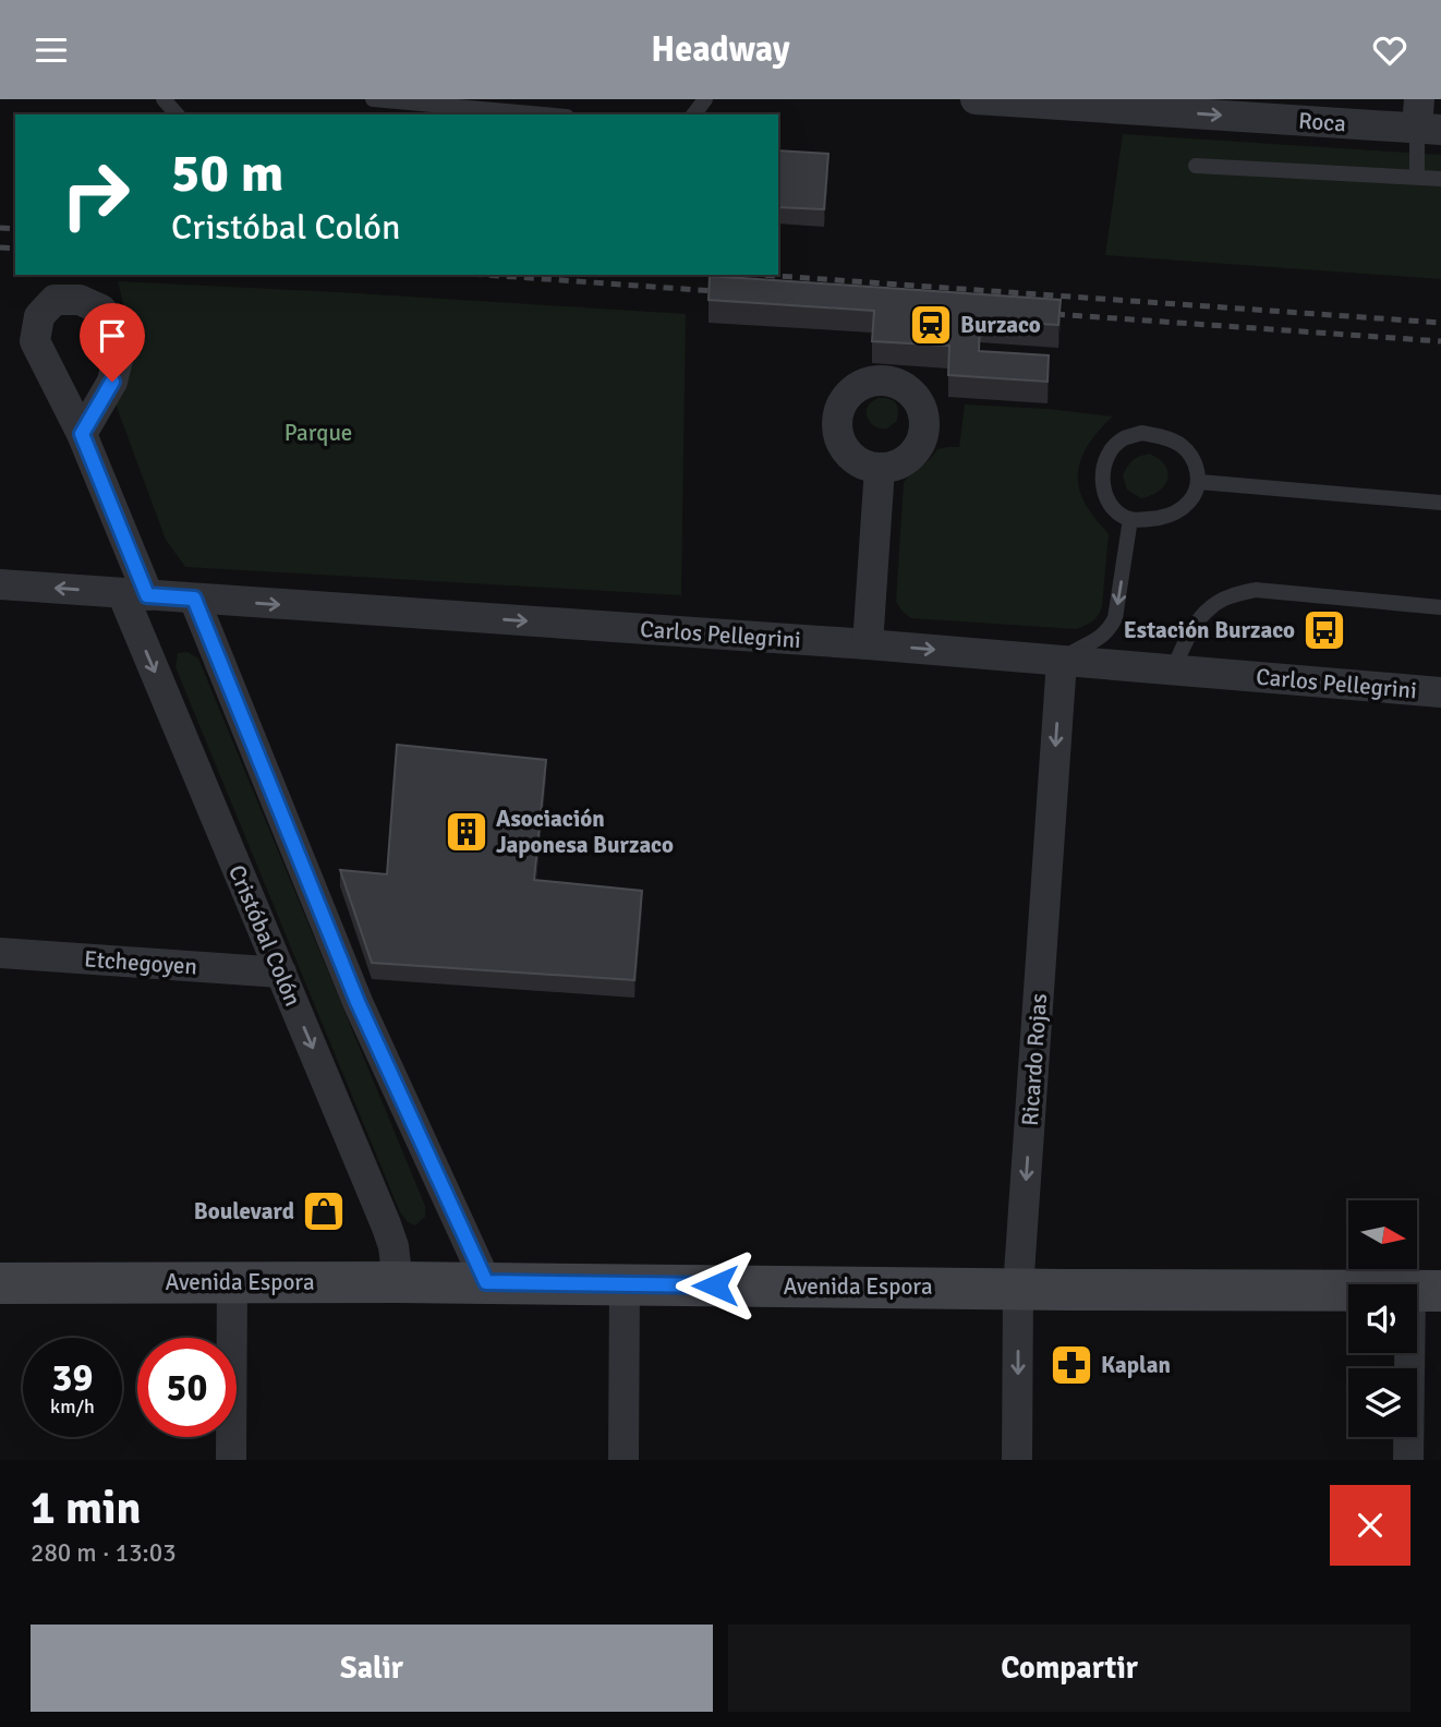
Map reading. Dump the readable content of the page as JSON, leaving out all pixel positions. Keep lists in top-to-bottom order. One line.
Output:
{"streets":{"main road":["Avenida Espora"],"street":["Roca","Carlos Pellegrini","Cristóbal Colón","Etchegoyen","Ricardo Rojas"]},"crossings":[["Carlos Pellegrini","Cristóbal Colón"],["Carlos Pellegrini","Ricardo Rojas"],["Cristóbal Colón","Etchegoyen"],["Cristóbal Colón","Avenida Espora"],["Ricardo Rojas","Avenida Espora"]],"one_way":["Roca","Ricardo Rojas"],"parks":["Parque"],"places":{"station":["Burzaco"],"bus stop":["Estación Burzaco"],"building":["Asociación Japonesa Burzaco"],"shop":["Boulevard"],"pharmacy":["Kaplan"]},"north":"right","page":{"header":"Headway","turn":["50 m","Cristóbal Colón"],"speed":"39 km/h","limit":"50","heading":["1 min","280 m · 13:03"],"buttons":["Salir","Compartir"]}}
